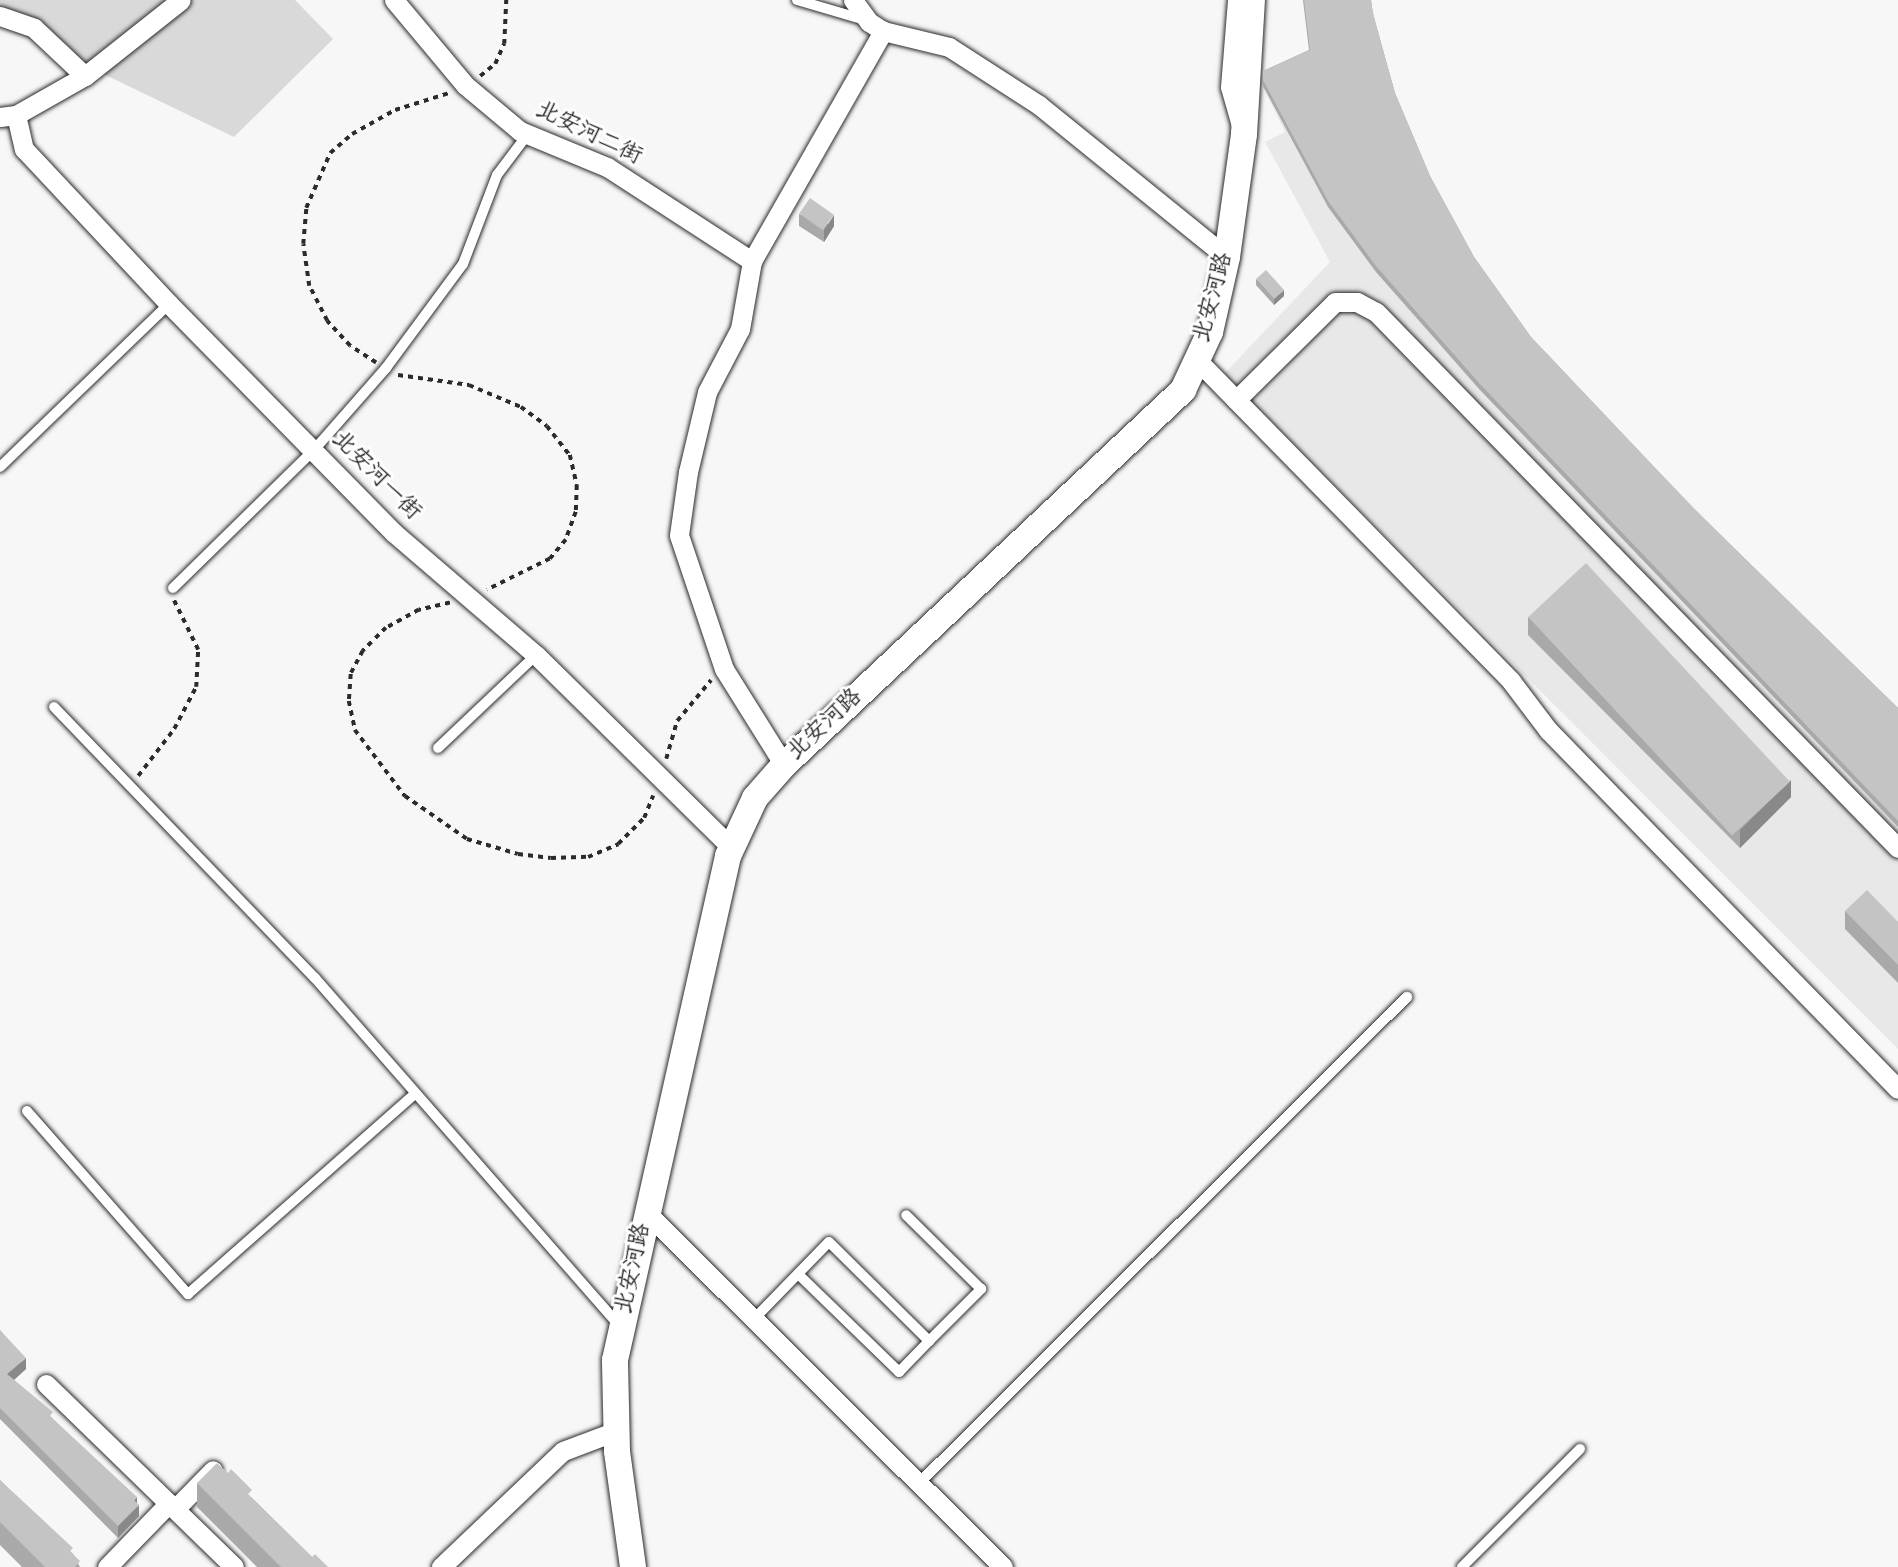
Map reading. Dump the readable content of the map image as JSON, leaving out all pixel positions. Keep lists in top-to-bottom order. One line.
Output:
{"streets":{"main road":["北安河路"],"street":["北安河二街","北安河一街"]},"crossings":[["北安河路","北安河一街"]]}
